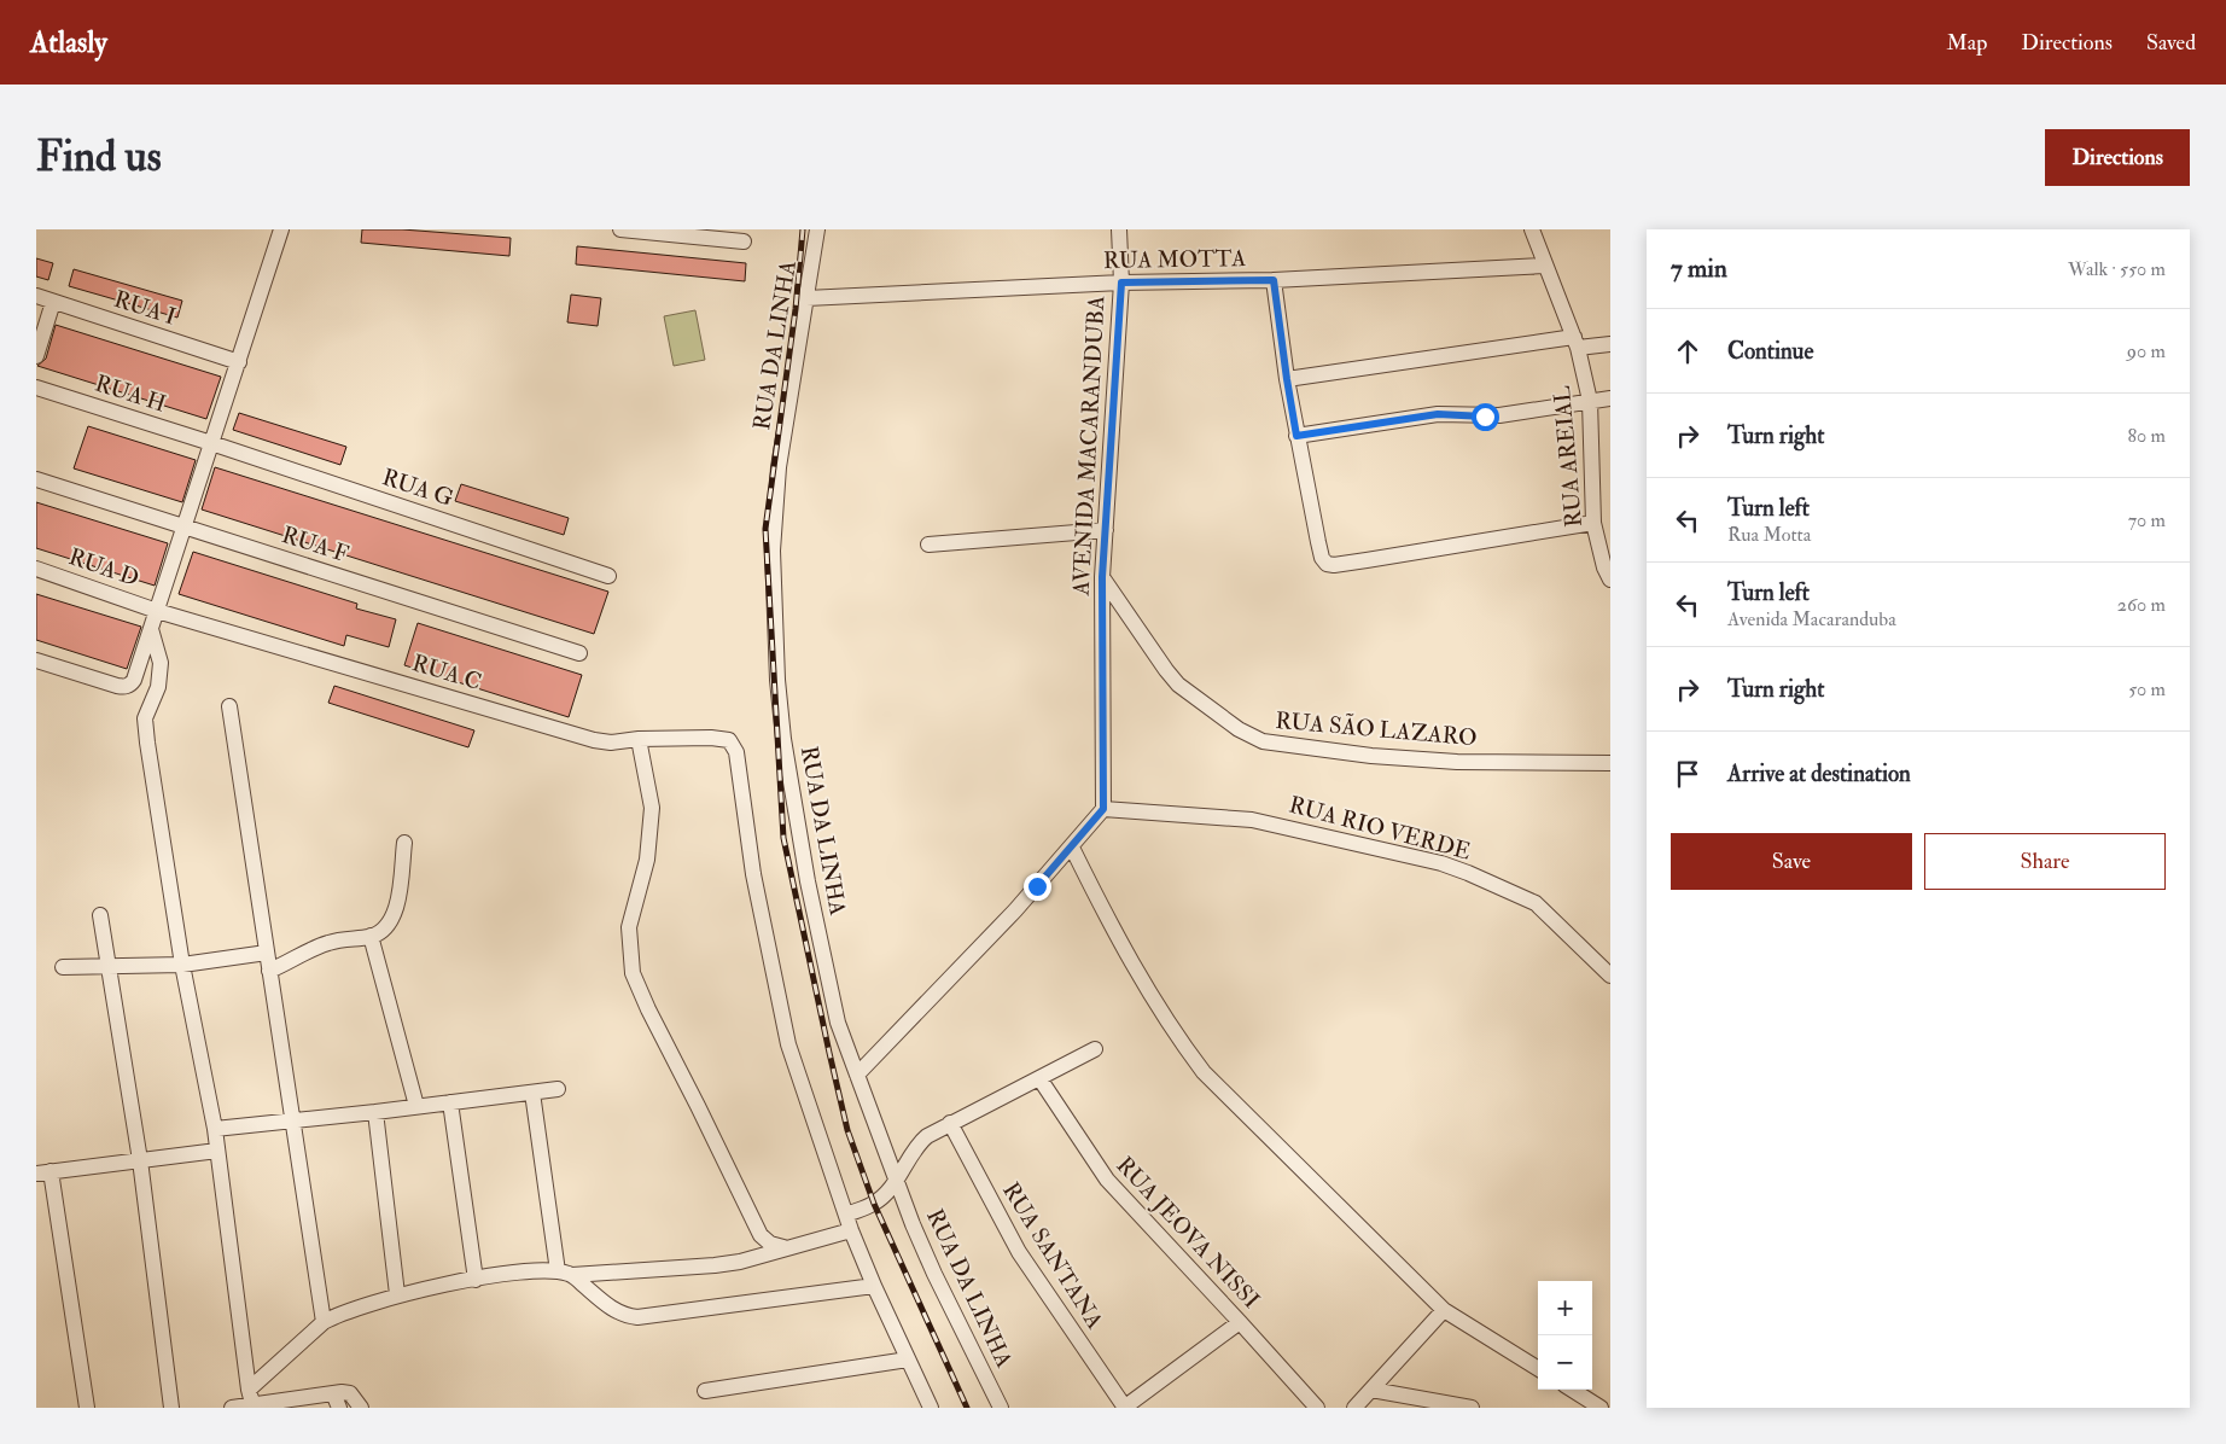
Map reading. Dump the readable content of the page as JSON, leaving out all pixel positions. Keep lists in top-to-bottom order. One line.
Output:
{"streets":{"street":["RUA MOTTA","RUA I","RUA DA LINHA","RUA H","AVENIDA MACARANDUBA","RUA AREIAL","RUA G","RUA F","RUA D","RUA C","RUA SÃO LAZARO","RUA RIO VERDE","RUA JEOVA NISSI","RUA SANTANA"]},"crossings":[["RUA MOTTA","RUA DA LINHA"],["RUA MOTTA","AVENIDA MACARANDUBA"],["RUA MOTTA","RUA AREIAL"],["RUA H","RUA G"],["AVENIDA MACARANDUBA","RUA SÃO LAZARO"],["AVENIDA MACARANDUBA","RUA RIO VERDE"],["RUA D","RUA C"]],"page":{"header":"Atlasly","nav":["Map","Directions","Saved"],"buttons":["Directions",["Save","Share"]],"title":"Find us","heading":["7 min","Walk · 550 m"],"list":[["Continue","90 m"],["Turn right","80 m"],["Turn left","Rua Motta","70 m"],["Turn left","Avenida Macaranduba","260 m"],["Turn right","50 m"],"Arrive at destination"],"map_buttons":["+","−"]}}
